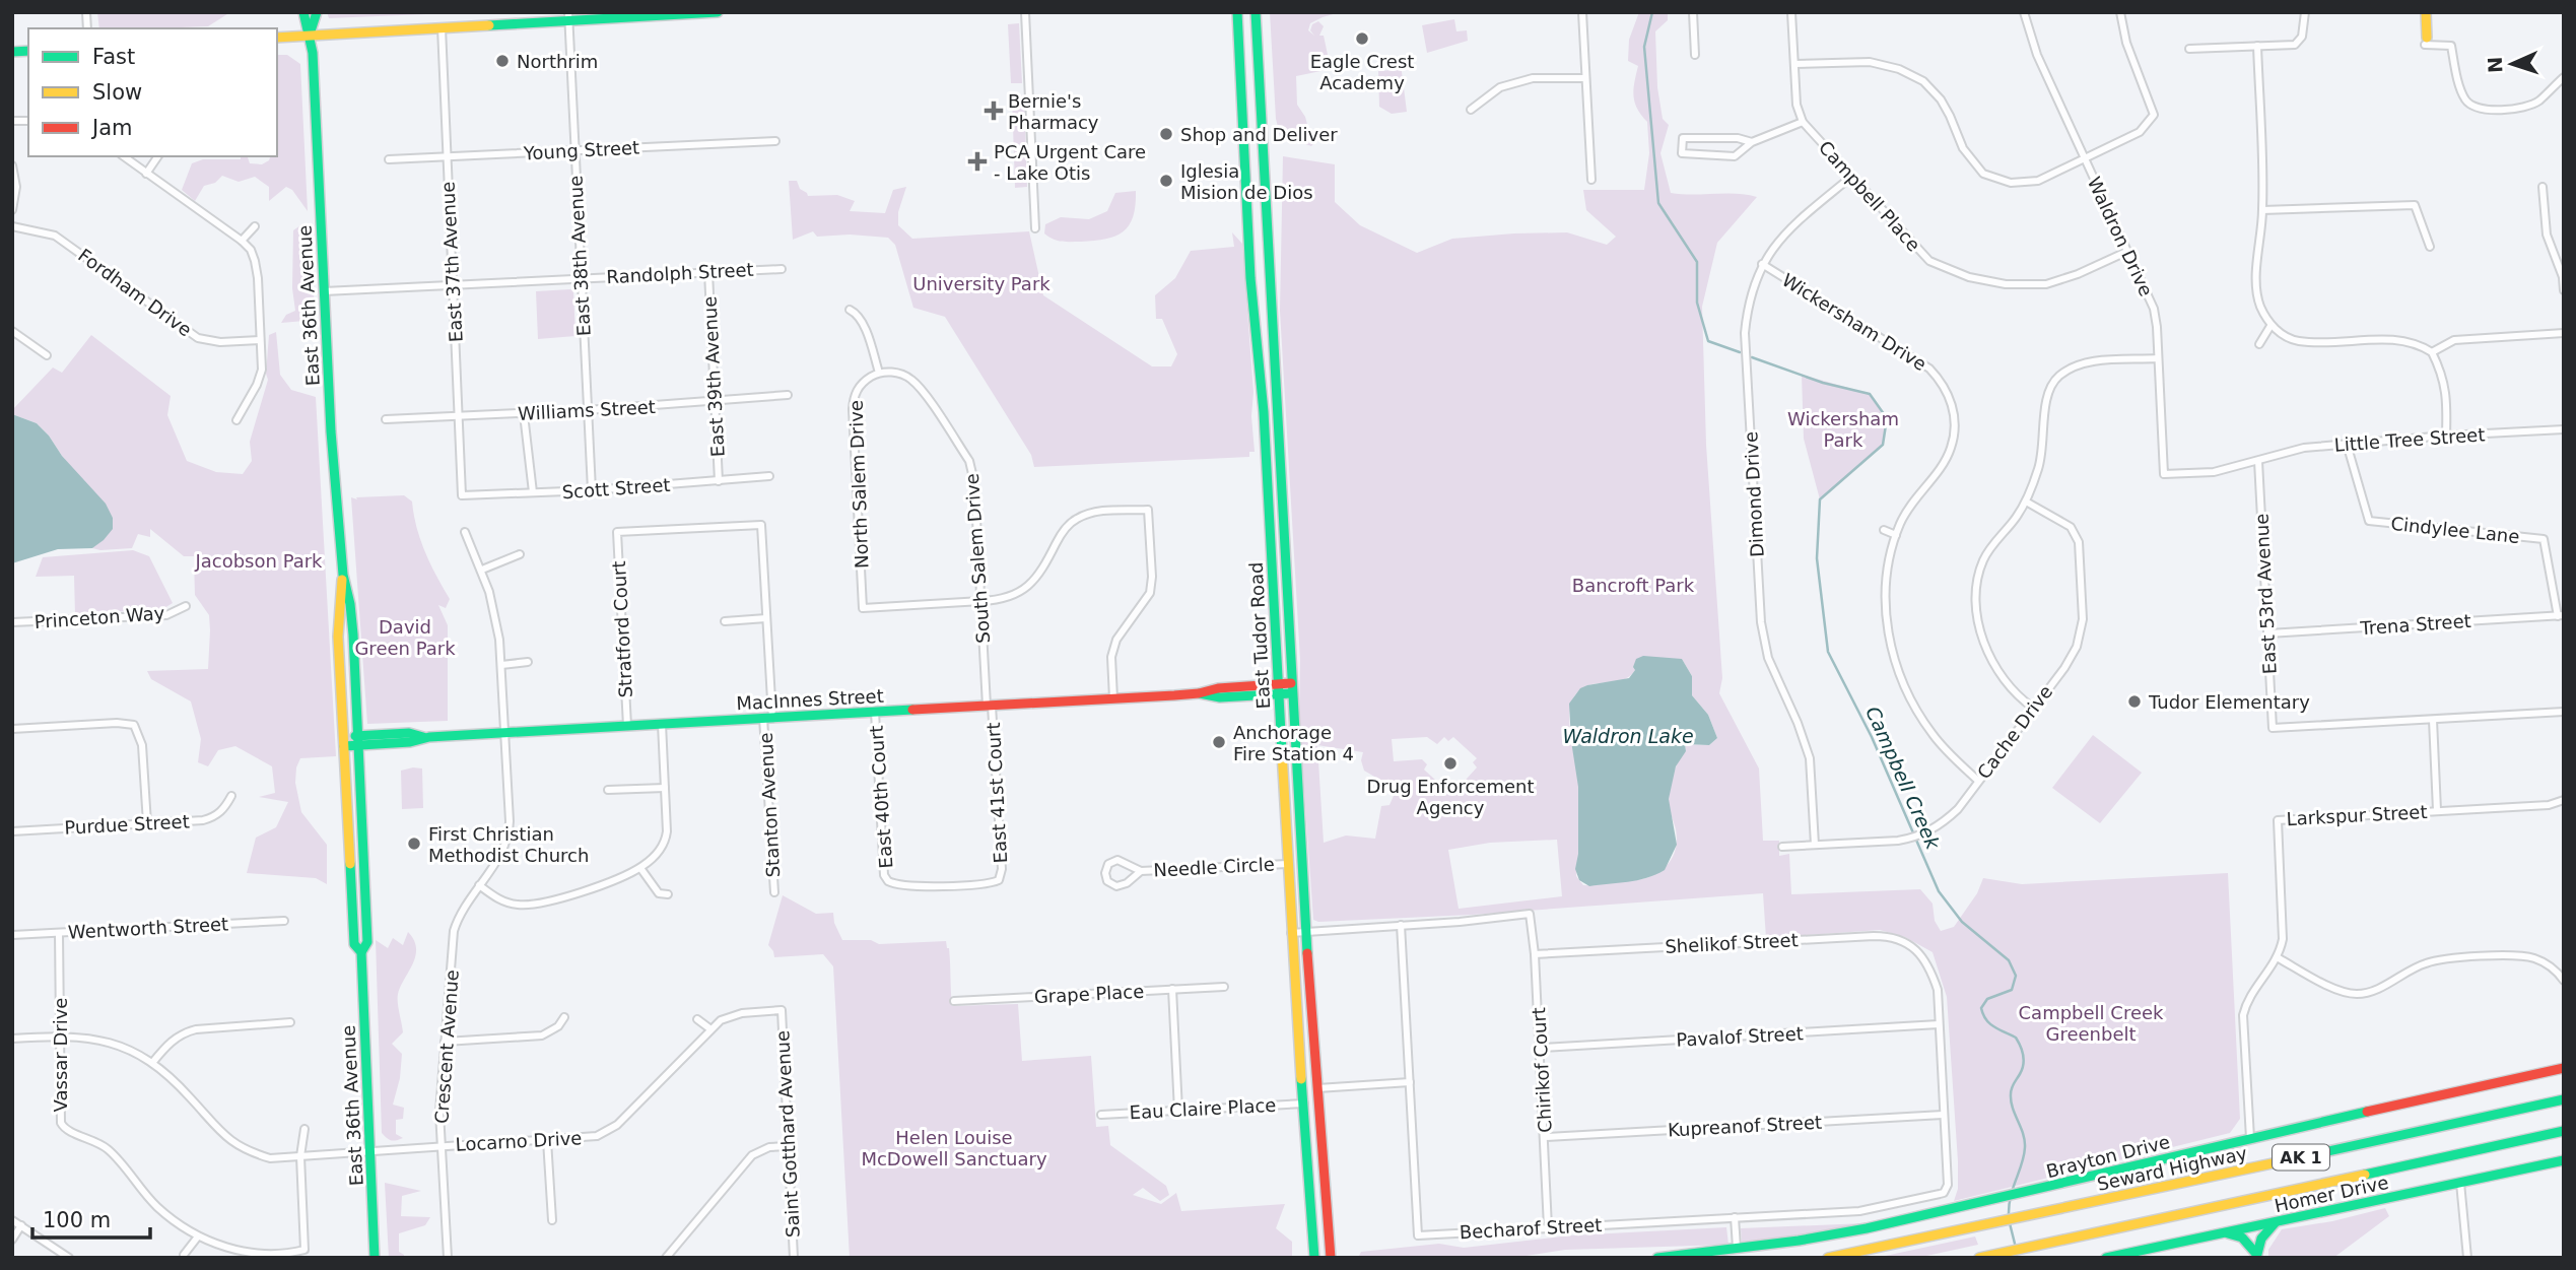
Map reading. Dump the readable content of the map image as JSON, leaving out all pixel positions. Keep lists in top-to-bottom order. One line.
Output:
{"streets":{"main road":["East 36th Avenue","East Tudor Road","MacInnes Street","Brayton Drive","AK 1","Seward Highway","Homer Drive"],"street":["Young Street","Campbell Place","Waldron Drive","East 38th Avenue","East 37th Avenue","Randolph Street","Fordham Drive","Wickersham Drive","East 39th Avenue","Williams Street","Little Tree Street","North Salem Drive","Scott Street","Dimond Drive","Cindylee Lane","South Salem Drive","East 53rd Avenue","Princeton Way","Trena Street","Stratford Court","Cache Drive","East 41st Court","East 40th Court","Stanton Avenue","Larkspur Street","Purdue Street","Needle Circle","Wentworth Street","Shelikof Street","Grape Place","Pavalof Street","Crescent Avenue","Vassar Drive","Chirikof Court","Eau Claire Place","Kupreanof Street","Saint Gotthard Avenue","Locarno Drive","Becharof Street"]},"crossings":[["Young Street","East 38th Avenue"],["Young Street","East 37th Avenue"],["Campbell Place","Waldron Drive"],["Campbell Place","Dimond Drive"],["Waldron Drive","Little Tree Street"],["East 38th Avenue","Randolph Street"],["East 38th Avenue","Williams Street"],["East 38th Avenue","Scott Street"],["East 37th Avenue","Randolph Street"],["East 37th Avenue","Williams Street"],["East 37th Avenue","Scott Street"],["Randolph Street","East 36th Avenue"],["Randolph Street","East 39th Avenue"],["East 36th Avenue","MacInnes Street"],["East 36th Avenue","Locarno Drive"],["Wickersham Drive","Dimond Drive"],["Wickersham Drive","Cache Drive"],["East 39th Avenue","Williams Street"],["East 39th Avenue","Scott Street"],["Little Tree Street","Cindylee Lane"],["Little Tree Street","East 53rd Avenue"],["North Salem Drive","South Salem Drive"],["Dimond Drive","Cache Drive"],["Cindylee Lane","Trena Street"],["South Salem Drive","MacInnes Street"],["South Salem Drive","East 41st Court"],["East 53rd Avenue","Trena Street"],["Stratford Court","MacInnes Street"],["Stratford Court","Stanton Avenue"],["East Tudor Road","MacInnes Street"],["East Tudor Road","Needle Circle"],["East Tudor Road","Eau Claire Place"],["MacInnes Street","East 41st Court"],["MacInnes Street","East 40th Court"],["MacInnes Street","Stanton Avenue"],["MacInnes Street","Crescent Avenue"],["East 41st Court","East 40th Court"],["Wentworth Street","Vassar Drive"],["Shelikof Street","Pavalof Street"],["Shelikof Street","Chirikof Court"],["Pavalof Street","Chirikof Court"],["Crescent Avenue","Locarno Drive"],["Vassar Drive","Locarno Drive"],["Chirikof Court","Kupreanof Street"],["Chirikof Court","Becharof Street"],["Kupreanof Street","Becharof Street"],["Saint Gotthard Avenue","Locarno Drive"]],"water":["Waldron Lake","Campbell Creek"],"parks":["University Park","Wickersham Park","Jacobson Park","Bancroft Park","David Green Park","Campbell Creek Greenbelt","Helen Louise McDowell Sanctuary"],"places":{"other":["Eagle Crest Academy","Northrim","Shop and Deliver","Iglesia Mision de Dios","Tudor Elementary","Anchorage Fire Station 4","Drug Enforcement Agency","First Christian Methodist Church"],"health":["Bernie's Pharmacy","PCA Urgent Care - Lake Otis"]},"legend":["Fast","Slow","Jam"],"scale_bar":"100 m","north":"left"}
